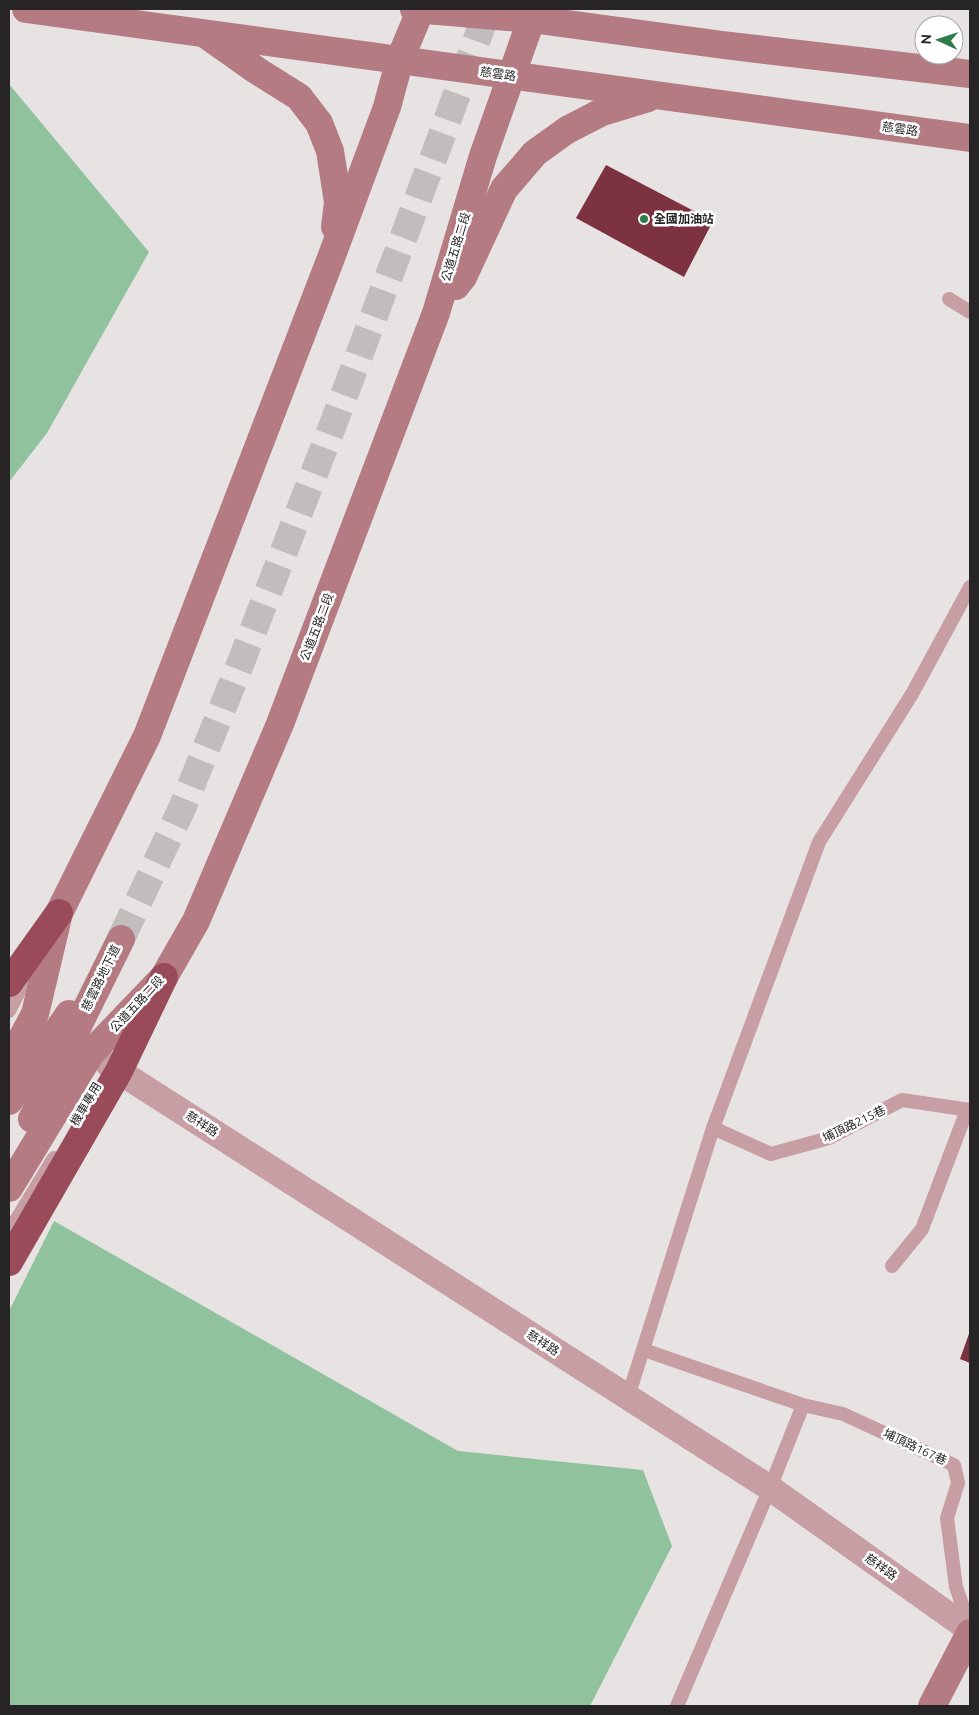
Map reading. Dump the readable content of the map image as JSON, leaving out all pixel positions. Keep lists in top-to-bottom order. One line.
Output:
{"streets":{"street":["慈雲路","公道五路二段","慈雲路地下道","慈祥路"],"lane":["機車專用","埔頂路215巷","埔頂路167巷"]},"crossings":[["慈雲路","公道五路二段"],["機車專用","慈祥路"],["慈祥路","埔頂路167巷"]],"places":["全國加油站"],"north":"left"}
